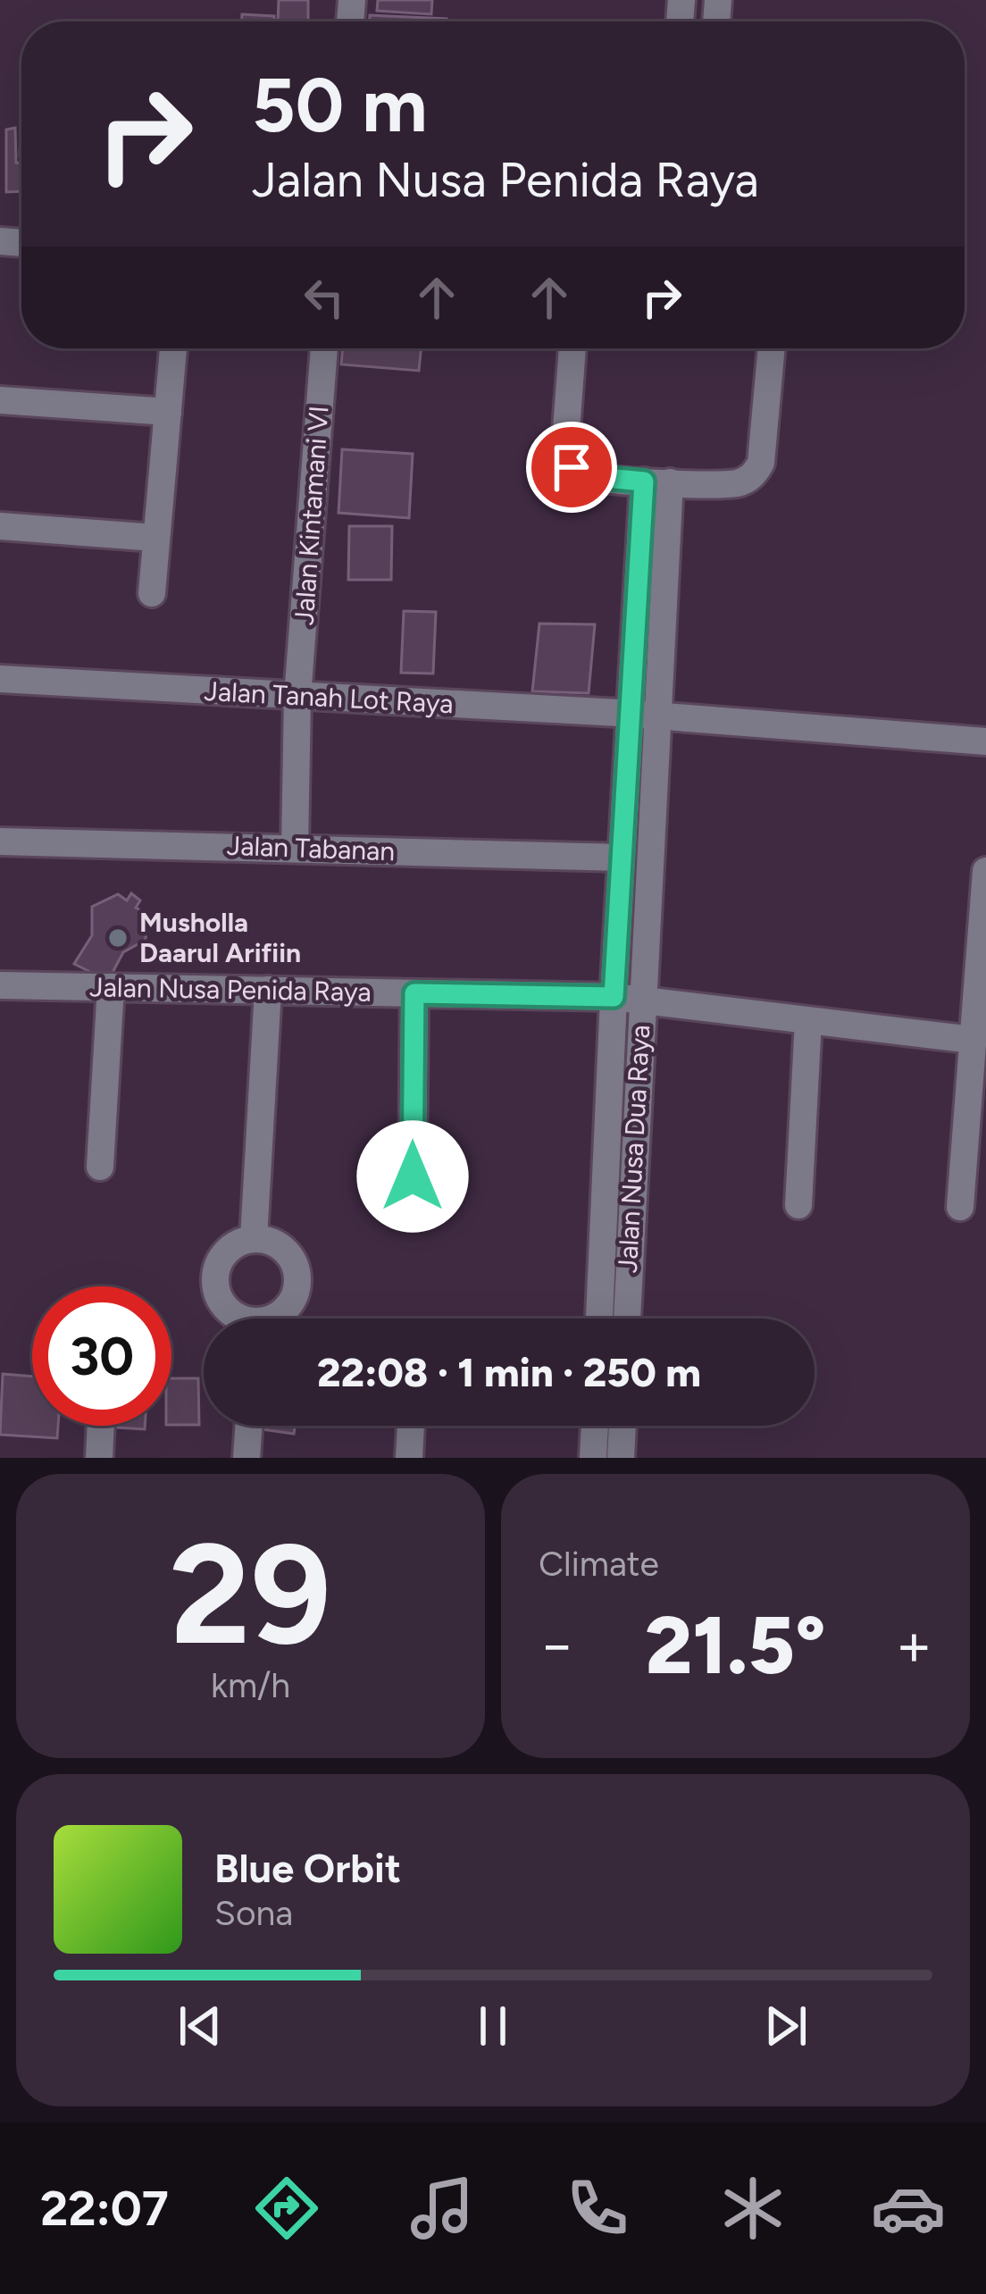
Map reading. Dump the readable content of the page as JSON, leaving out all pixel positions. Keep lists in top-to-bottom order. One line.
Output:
{"streets":{"street":["Jalan Kintamani VI","Jalan Tanah Lot Raya","Jalan Tabanan","Jalan Nusa Penida Raya","Jalan Nusa Dua Raya"]},"crossings":[["Jalan Kintamani VI","Jalan Tanah Lot Raya"],["Jalan Kintamani VI","Jalan Tabanan"],["Jalan Tanah Lot Raya","Jalan Nusa Dua Raya"],["Jalan Tabanan","Jalan Nusa Dua Raya"],["Jalan Nusa Penida Raya","Jalan Nusa Dua Raya"]],"places":["Musholla Daarul Arifiin"],"page":{"turn":["50 m","Jalan Nusa Penida Raya"],"limit":"30","trip":"22:08 · 1 min · 250 m","tile":[["29","km/h"],"Climate"],"heat":["−","21.5°","+"],"song":["Blue Orbit","Sona"],"tabs":"22:07"}}
